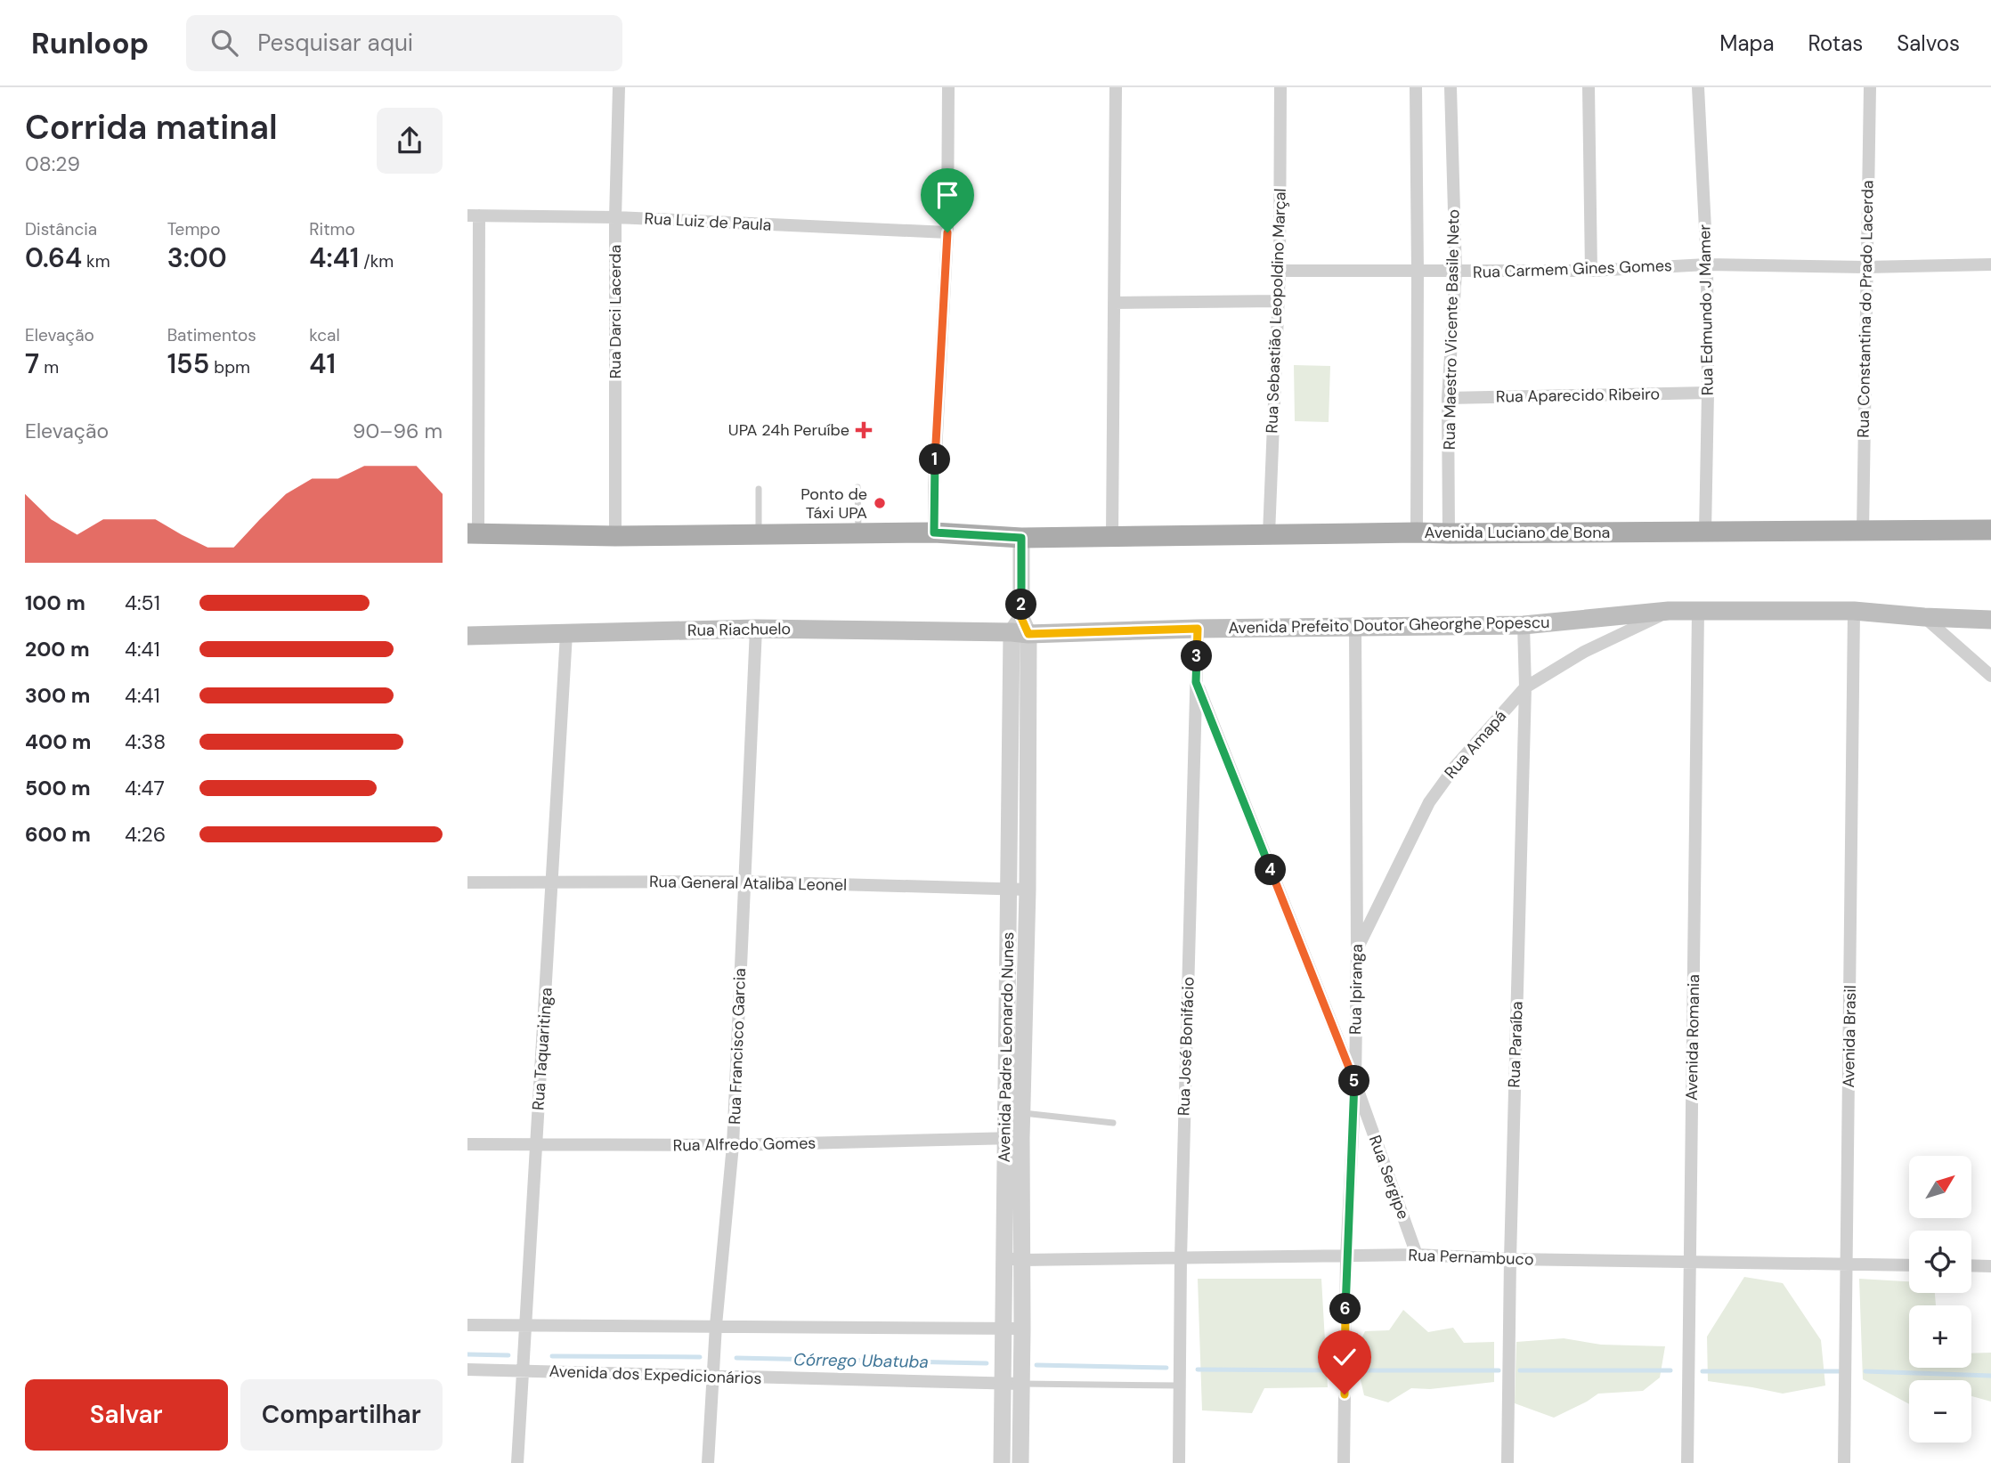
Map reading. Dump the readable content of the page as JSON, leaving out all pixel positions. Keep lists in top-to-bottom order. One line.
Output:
{"streets":{"main road":["Avenida Luciano de Bona","Avenida Prefeito Doutor Gheorghe Popescu","Rua Riachuelo"],"street":["Rua Luiz de Paula","Rua Carmem Gines Gomes","Rua Constantina do Prado Lacerda","Rua Edmundo J Mamer","Rua Sebastião Leopoldino Marçal","Rua Darci Lacerda","Rua Maestro Vicente Basile Neto","Rua Aparecido Ribeiro","Rua Amapá","Rua General Ataliba Leonel","Rua Ipiranga","Avenida Brasil","Avenida Romania","Rua Paraíba","Rua Francisco Garcia","Rua José Bonifácio","Avenida Padre Leonardo Nunes","Rua Taquaritinga","Rua Alfredo Gomes","Rua Sergipe","Rua Pernambuco","Avenida dos Expedicionários"]},"crossings":[["Rua Luiz de Paula","Rua Darci Lacerda"],["Rua Carmem Gines Gomes","Rua Constantina do Prado Lacerda"],["Rua Carmem Gines Gomes","Rua Edmundo J Mamer"],["Rua Carmem Gines Gomes","Rua Sebastião Leopoldino Marçal"],["Rua Carmem Gines Gomes","Rua Maestro Vicente Basile Neto"],["Rua Constantina do Prado Lacerda","Avenida Luciano de Bona"],["Rua Edmundo J Mamer","Rua Aparecido Ribeiro"],["Rua Edmundo J Mamer","Avenida Luciano de Bona"],["Rua Sebastião Leopoldino Marçal","Avenida Luciano de Bona"],["Rua Darci Lacerda","Avenida Luciano de Bona"],["Rua Maestro Vicente Basile Neto","Rua Aparecido Ribeiro"],["Rua Maestro Vicente Basile Neto","Avenida Luciano de Bona"],["Avenida Prefeito Doutor Gheorghe Popescu","Rua Riachuelo"],["Avenida Prefeito Doutor Gheorghe Popescu","Rua Amapá"],["Avenida Prefeito Doutor Gheorghe Popescu","Rua Ipiranga"],["Avenida Prefeito Doutor Gheorghe Popescu","Avenida Brasil"],["Avenida Prefeito Doutor Gheorghe Popescu","Avenida Romania"],["Avenida Prefeito Doutor Gheorghe Popescu","Rua Paraíba"],["Avenida Prefeito Doutor Gheorghe Popescu","Rua José Bonifácio"],["Avenida Prefeito Doutor Gheorghe Popescu","Avenida Padre Leonardo Nunes"],["Rua Riachuelo","Rua Francisco Garcia"],["Rua Riachuelo","Avenida Padre Leonardo Nunes"],["Rua Riachuelo","Rua Taquaritinga"],["Rua Amapá","Rua Ipiranga"],["Rua Amapá","Rua Paraíba"],["Rua General Ataliba Leonel","Rua Francisco Garcia"],["Rua General Ataliba Leonel","Avenida Padre Leonardo Nunes"],["Rua General Ataliba Leonel","Rua Taquaritinga"],["Rua Ipiranga","Rua Sergipe"],["Rua Ipiranga","Rua Pernambuco"],["Avenida Brasil","Rua Pernambuco"],["Avenida Romania","Rua Pernambuco"],["Rua Paraíba","Rua Pernambuco"],["Rua Francisco Garcia","Rua Alfredo Gomes"],["Rua Francisco Garcia","Avenida dos Expedicionários"],["Rua José Bonifácio","Rua Sergipe"],["Rua José Bonifácio","Rua Pernambuco"],["Rua José Bonifácio","Avenida dos Expedicionários"],["Avenida Padre Leonardo Nunes","Rua Alfredo Gomes"],["Avenida Padre Leonardo Nunes","Rua Pernambuco"],["Avenida Padre Leonardo Nunes","Avenida dos Expedicionários"],["Rua Taquaritinga","Rua Alfredo Gomes"],["Rua Taquaritinga","Avenida dos Expedicionários"],["Rua Sergipe","Rua Pernambuco"]],"water":["Córrego Ubatuba"],"places":{"health":["UPA 24h Peruíbe"],"other":["Ponto de Táxi UPA"]},"north":"top right","page":{"header":"Runloop","search":"Pesquisar aqui","nav":["Mapa","Rotas","Salvos"],"heading":["Corrida matinal","08:29"],"stats":[["Distância","0.64 km"],["Tempo","3:00"],["Ritmo","4:41 /km"],["Elevação","7 m"],["Batimentos","155 bpm"],["kcal","41"]],"chart":["Elevação","90–96 m"],"pins":["1","2","3","4","5","6"],"list":[{"name":"100 m","note":"4:51"},{"name":"200 m","note":"4:41"},{"name":"300 m","note":"4:41"},{"name":"400 m","note":"4:38"},{"name":"500 m","note":"4:47"},{"name":"600 m","note":"4:26"}],"map_buttons":["+","−"],"buttons":["Salvar","Compartilhar"]}}
